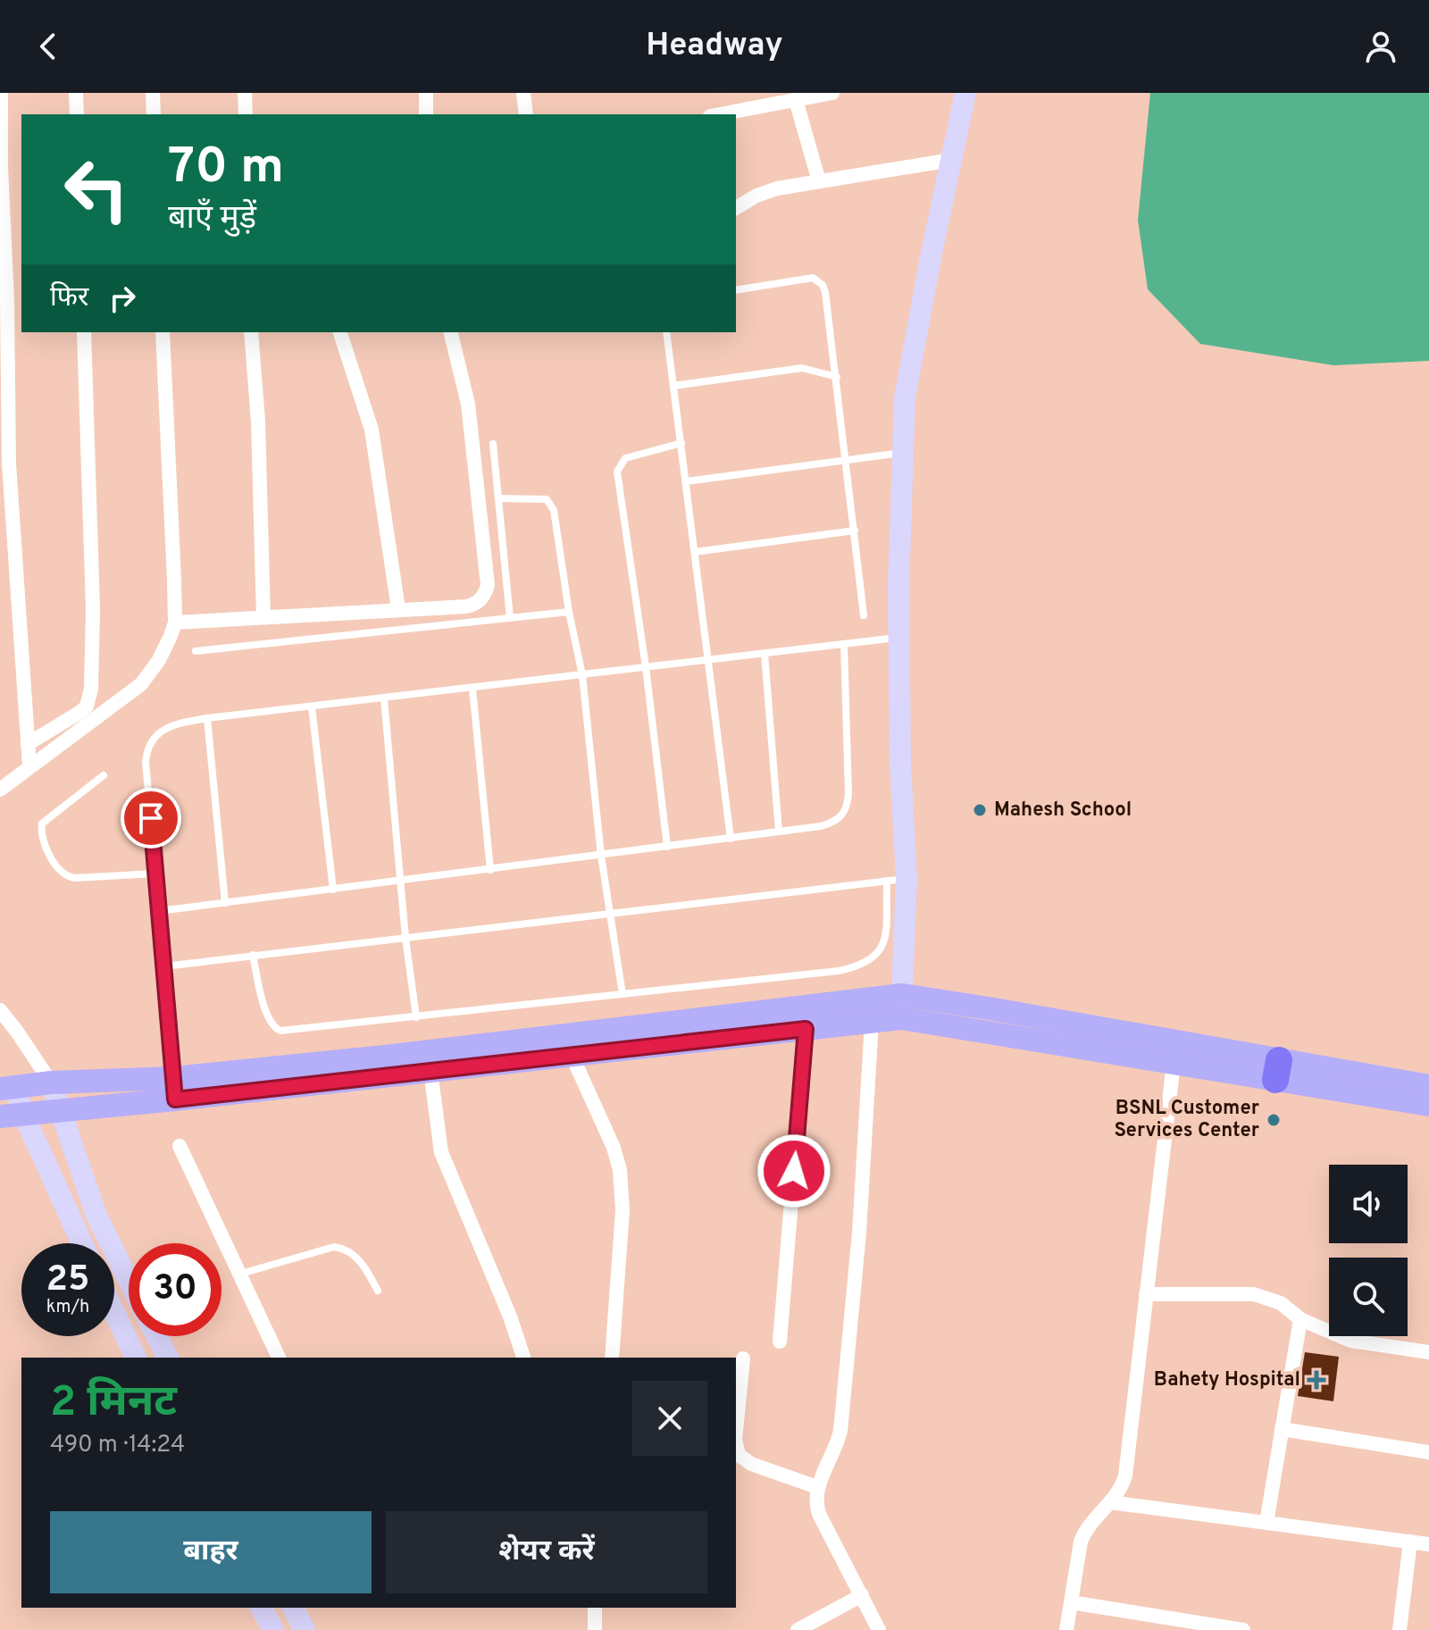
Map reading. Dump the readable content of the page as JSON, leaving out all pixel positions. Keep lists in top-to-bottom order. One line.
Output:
{"places":{"other":["Mahesh School","BSNL Customer Services Center"],"health":["Bahety Hospital"]},"page":{"header":"Headway","turn":["70 m","बाएँ मुड़ें"],"then":"फिर","speed":"25 km/h","limit":"30","heading":["2 मिनट","490 m · 14:24"],"buttons":["बाहर","शेयर करें"]}}
